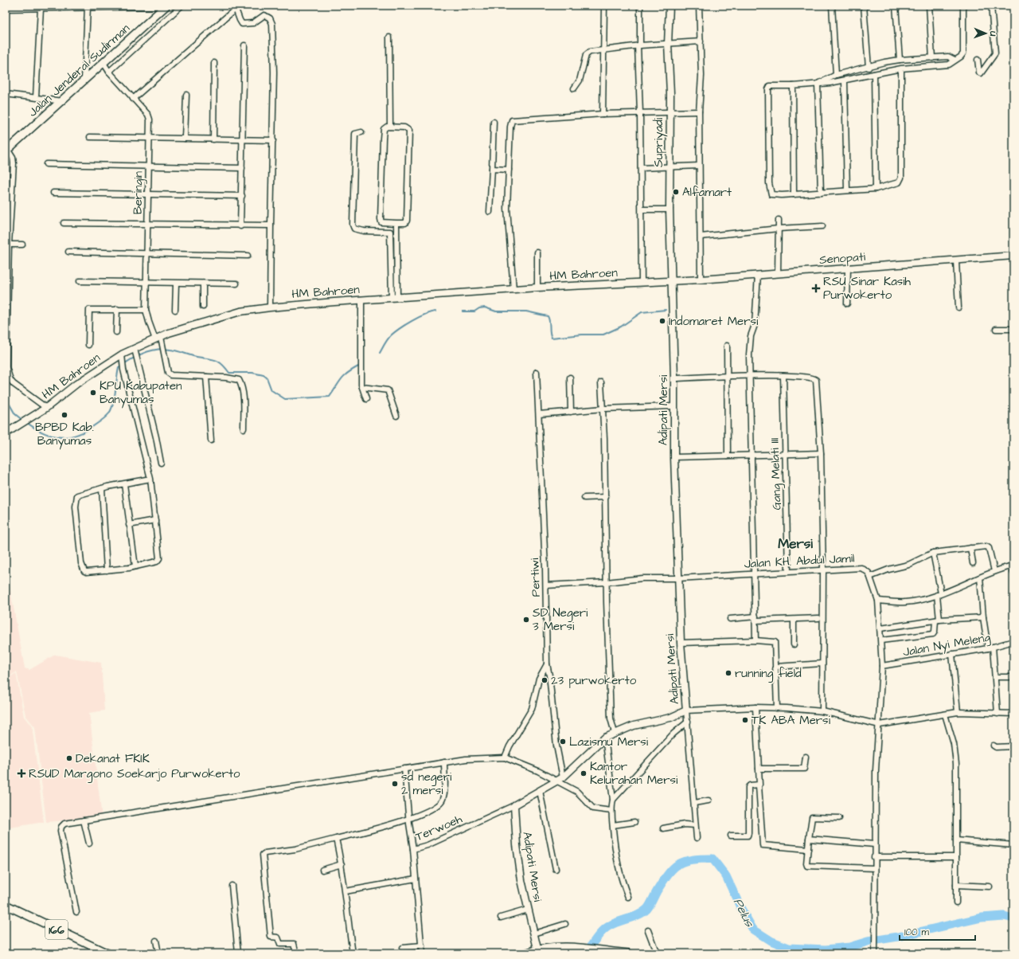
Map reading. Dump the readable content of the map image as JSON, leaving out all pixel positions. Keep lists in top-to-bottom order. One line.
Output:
{"streets":{"main road":["Jalan Jenderal Sudirman","166"],"street":["Supriyadi","Beringin","Senopati","HM Bahroen","Adipati Mersi","Gang Melati III","Jalan KH. Abdul Jamil","Pertiwi","Jalan Nyi Meleng","Terwoeh"]},"crossings":[["Jalan Jenderal Sudirman","Beringin"],["Supriyadi","Senopati"],["Supriyadi","HM Bahroen"],["Supriyadi","Adipati Mersi"],["Beringin","HM Bahroen"],["Senopati","HM Bahroen"],["Senopati","Adipati Mersi"],["HM Bahroen","Adipati Mersi"],["Adipati Mersi","Jalan KH. Abdul Jamil"],["Adipati Mersi","Pertiwi"],["Adipati Mersi","Terwoeh"],["Gang Melati III","Jalan KH. Abdul Jamil"],["Jalan KH. Abdul Jamil","Pertiwi"]],"districts":["Mersi"],"water":["Pelus"],"places":{"other":["Alfamart","Indomaret Mersi","KPU Kabupaten Banyumas","BPBD Kab. Banyumas","SD Negeri 3 Mersi","running field","23 purwokerto","TK ABA Mersi","Lazismu Mersi","Dekanat FKIK","Kantor Kelurahan Mersi","sd negeri 2 mersi"],"health":["RSU Sinar Kasih Purwokerto","RSUD Margono Soekarjo Purwokerto"]},"scale_bar":"100 m","north":"right"}
